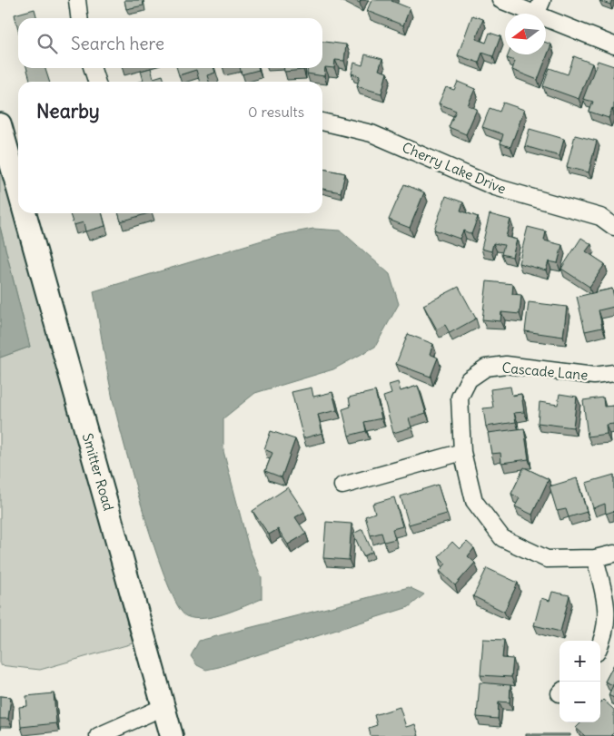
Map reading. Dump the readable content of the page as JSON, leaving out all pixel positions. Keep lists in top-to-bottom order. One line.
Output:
{"streets":{"street":["Cherry Lake Drive","Cascade Lane","Smitter Road"]},"north":"left","page":{"search":"Search here","heading":["Nearby","0 results"],"map_buttons":["+","−"]}}
